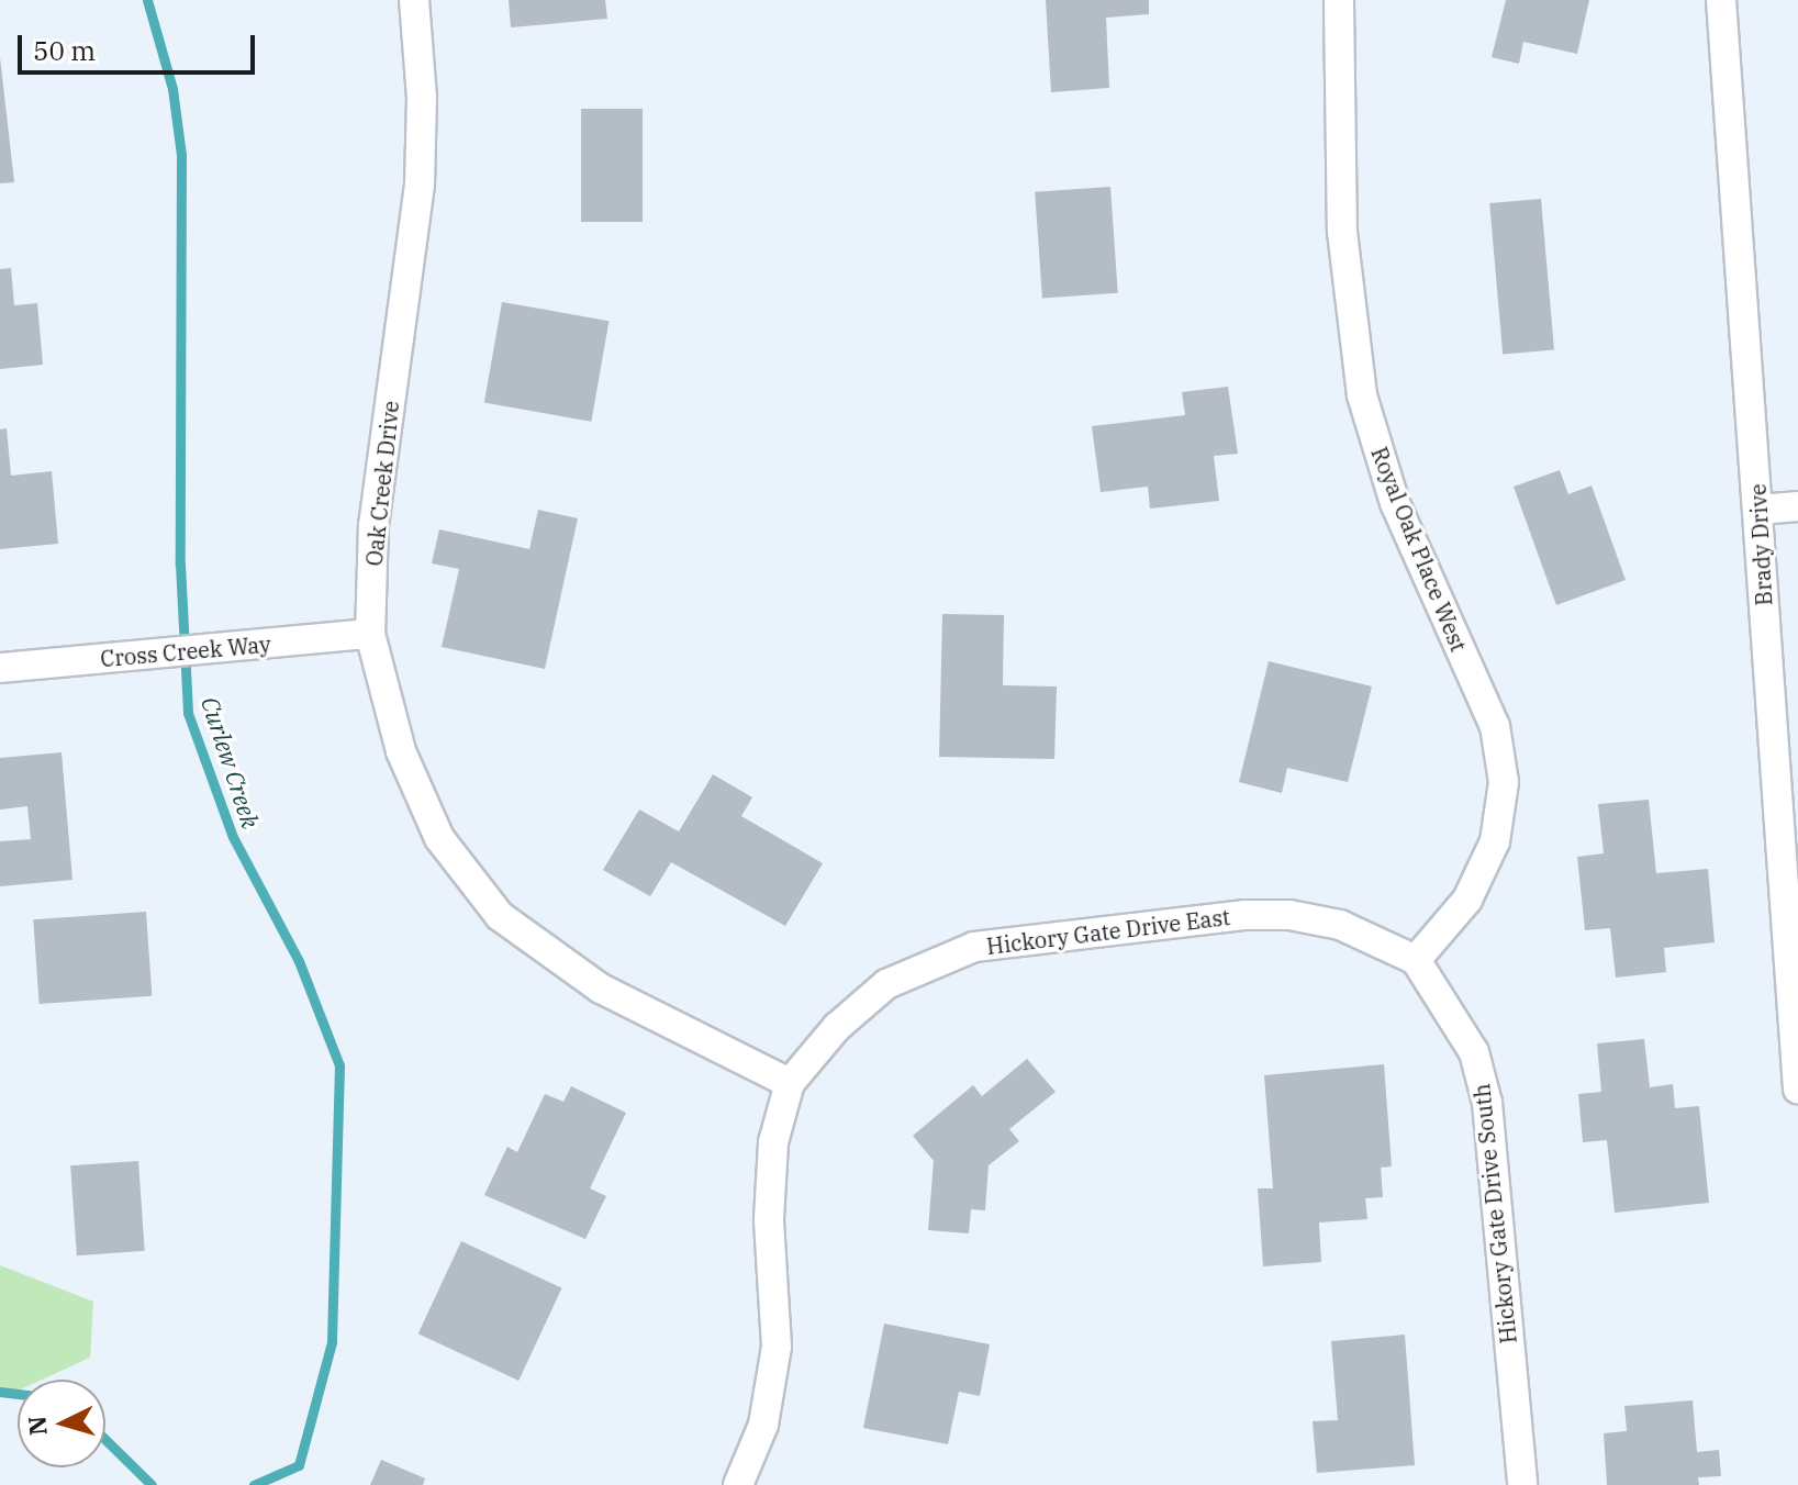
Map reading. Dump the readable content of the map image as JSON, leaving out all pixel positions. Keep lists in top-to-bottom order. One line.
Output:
{"streets":{"street":["Oak Creek Drive","Brady Drive","Royal Oak Place West","Cross Creek Way","Hickory Gate Drive East","Hickory Gate Drive South"]},"crossings":[["Oak Creek Drive","Cross Creek Way"],["Oak Creek Drive","Hickory Gate Drive East"],["Royal Oak Place West","Hickory Gate Drive East"],["Royal Oak Place West","Hickory Gate Drive South"],["Hickory Gate Drive East","Hickory Gate Drive South"]],"water":["Curlew Creek"],"scale_bar":"50 m","north":"left"}
